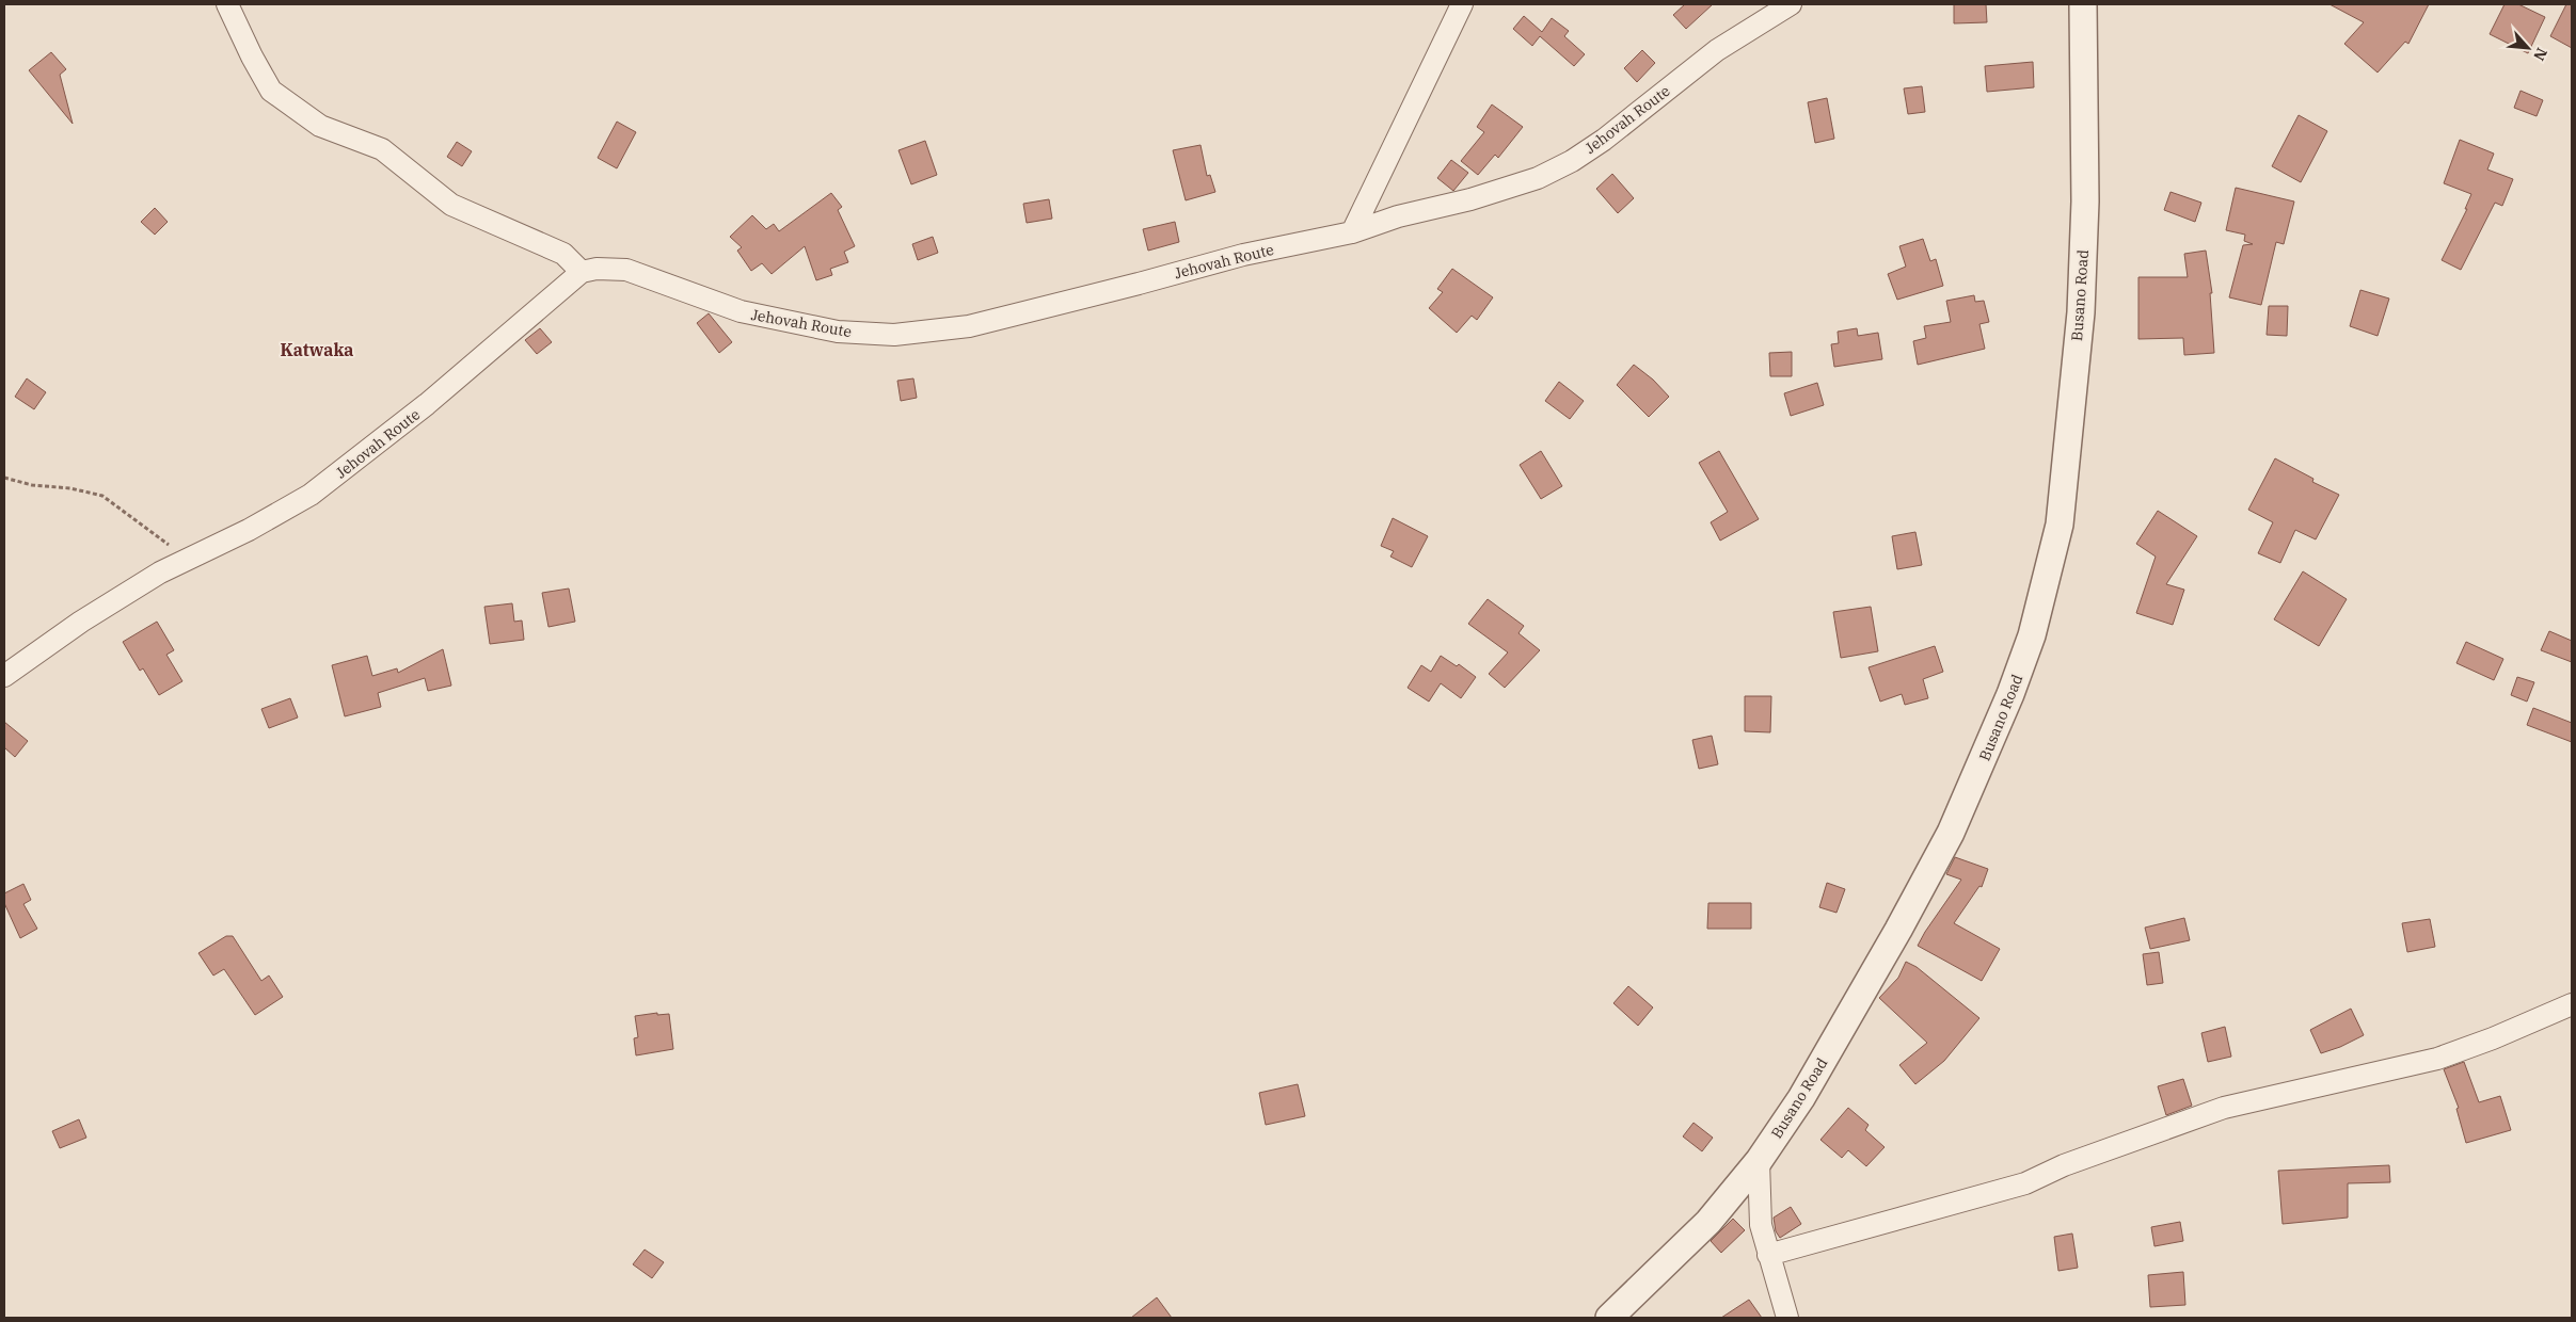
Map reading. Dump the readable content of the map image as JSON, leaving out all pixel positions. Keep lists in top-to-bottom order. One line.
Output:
{"streets":{"street":["Jehovah Route","Busano Road"]},"districts":["Katwaka"],"north":"bottom right"}
